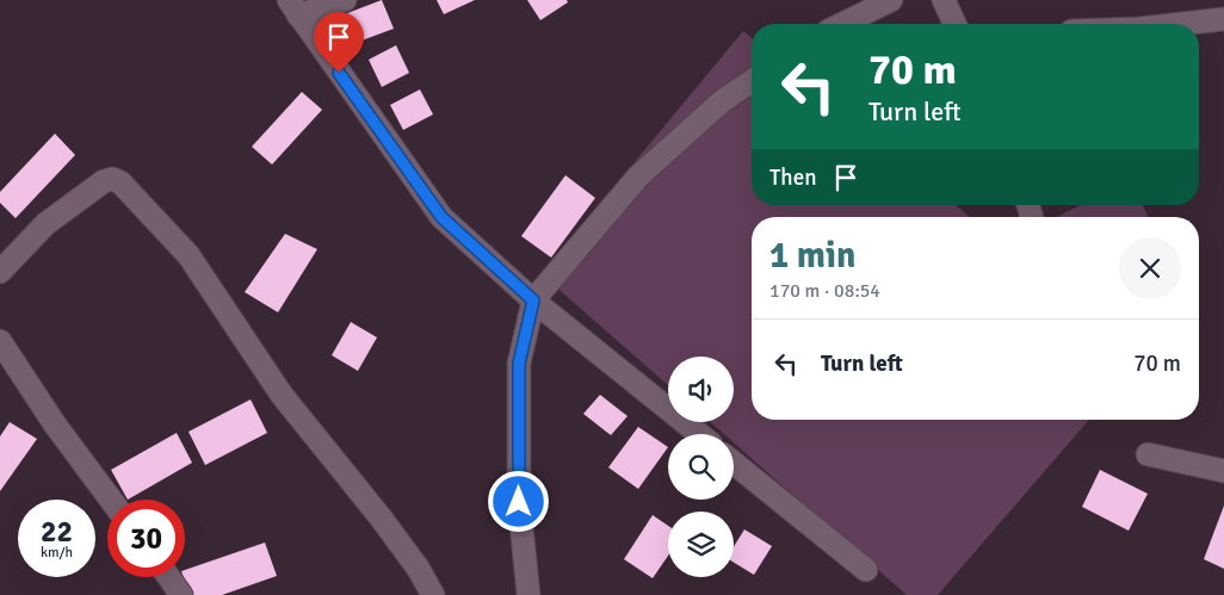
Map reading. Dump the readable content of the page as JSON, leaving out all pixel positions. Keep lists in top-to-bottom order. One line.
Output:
{"page":{"turn":["70 m","Turn left"],"then":"Then","heading":["1 min","170 m · 08:54"],"list":[{"name":"Turn left","value":"70 m"}],"speed":"22 km/h","limit":"30"}}
